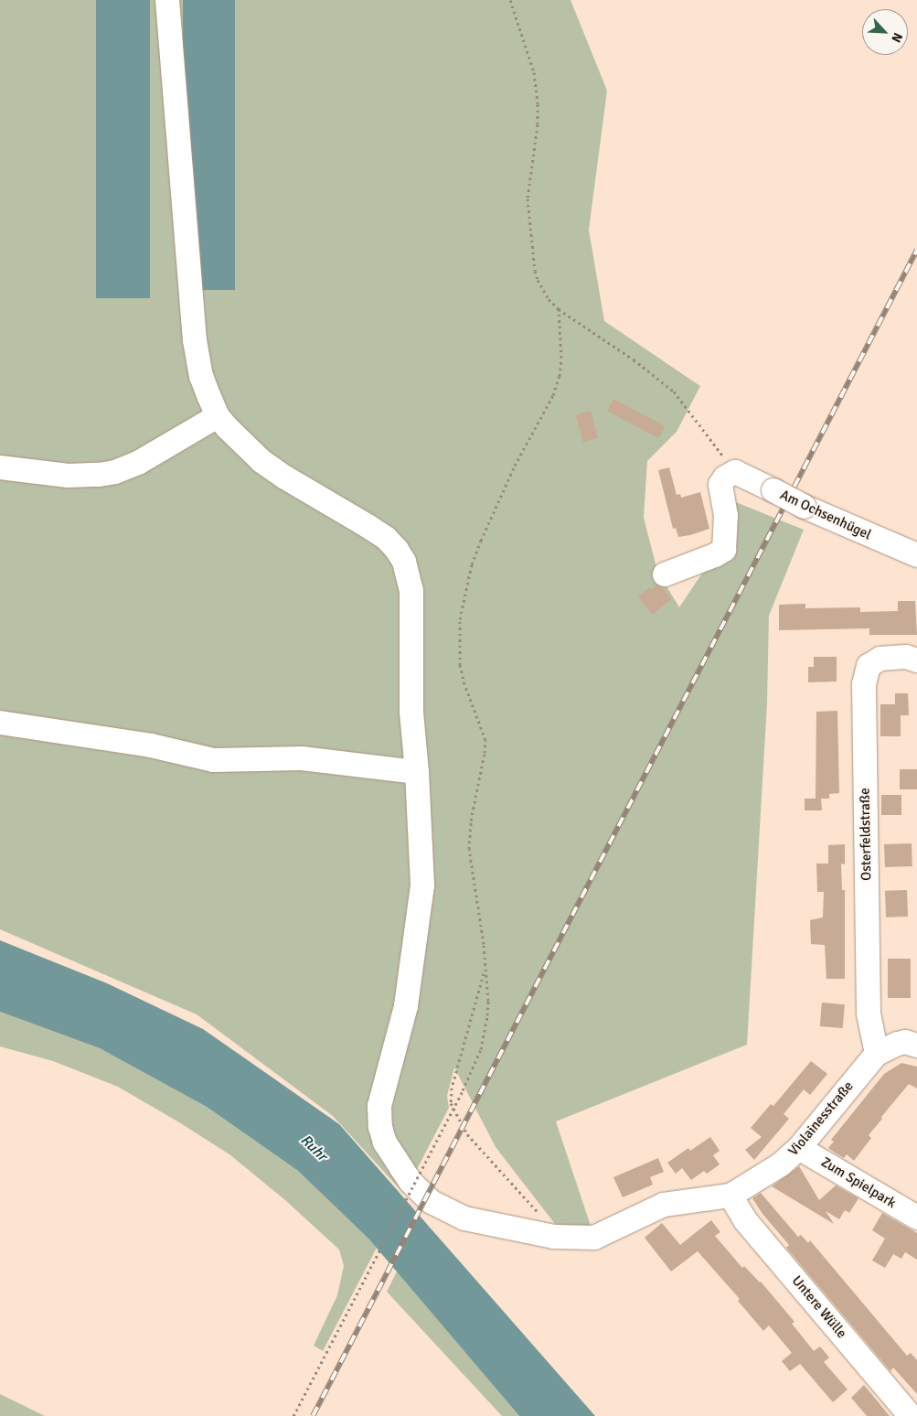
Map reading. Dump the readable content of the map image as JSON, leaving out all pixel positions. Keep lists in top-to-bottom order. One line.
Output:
{"streets":{"street":["Am Ochsenhügel","Osterfeldstraße","Violainesstraße","Zum Spielpark","Untere Wülle"]},"crossings":[["Osterfeldstraße","Violainesstraße"],["Violainesstraße","Zum Spielpark"],["Violainesstraße","Untere Wülle"]],"water":["Ruhr"],"north":"bottom right"}
